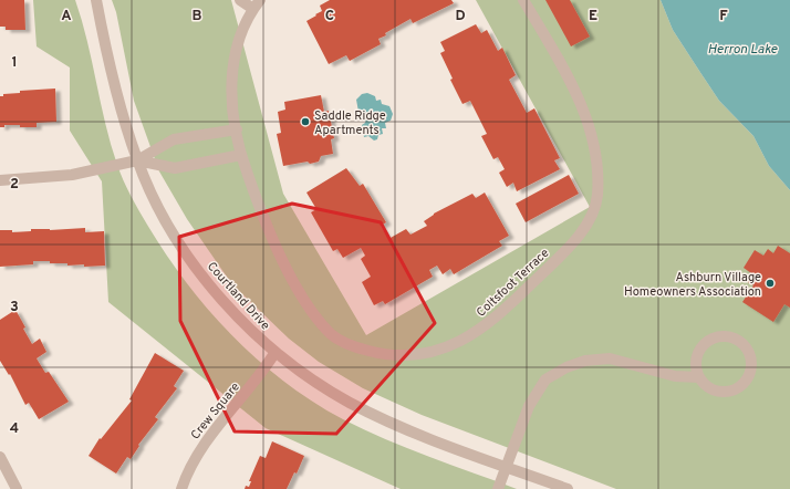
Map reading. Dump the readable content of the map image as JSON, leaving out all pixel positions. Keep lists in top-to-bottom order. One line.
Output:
{"streets":{"street":["Coltsfoot Terrace","Courtland Drive","Crew Square"]},"crossings":[["Courtland Drive","Crew Square"]],"water":["Herron Lake"],"places":["Saddle Ridge Apartments","Ashburn Village Homeowners Association"],"grid":{"columns":["A","B","C","D","E","F"],"rows":["1","2","3","4"]}}
